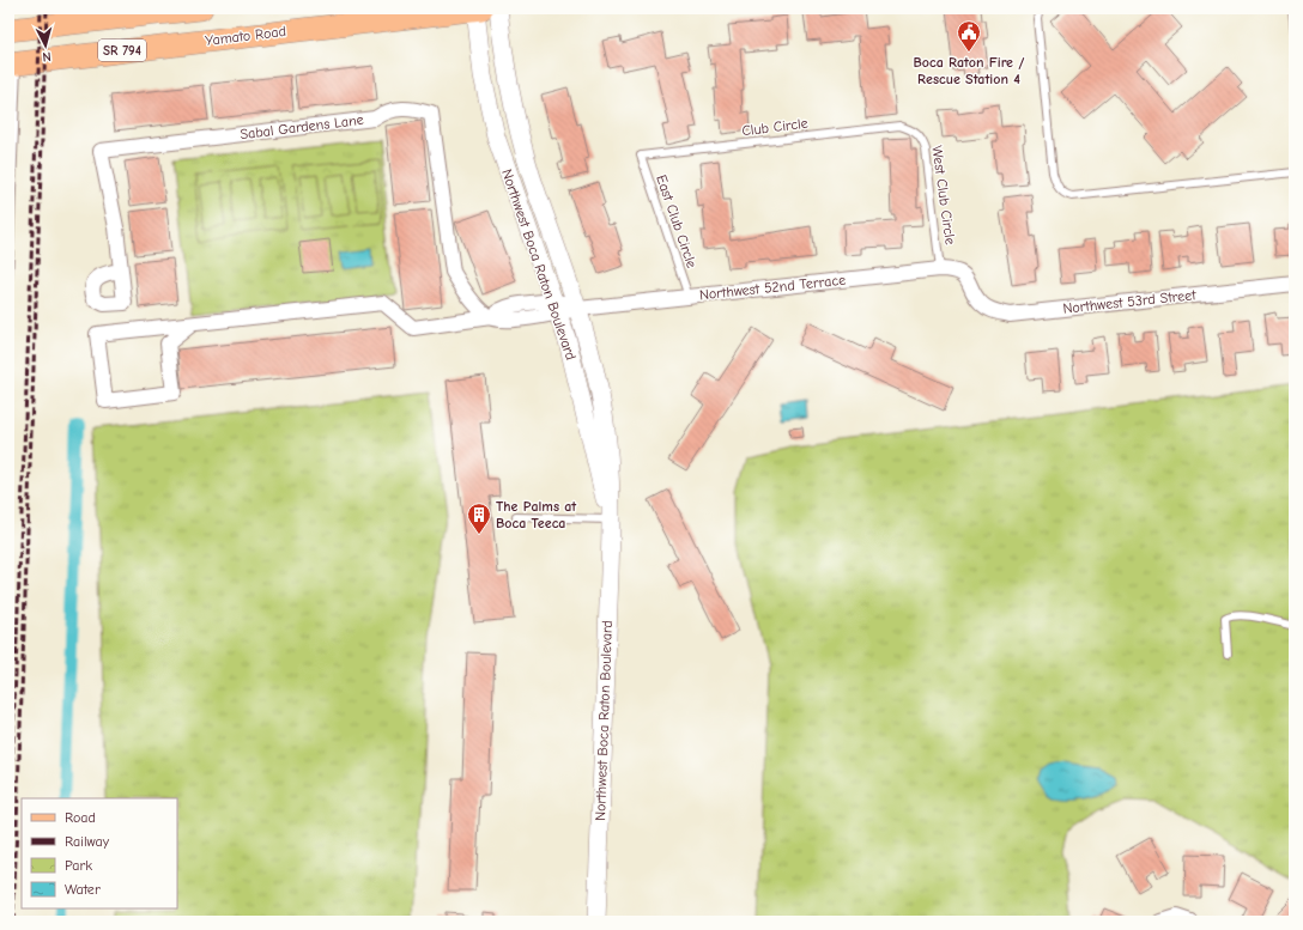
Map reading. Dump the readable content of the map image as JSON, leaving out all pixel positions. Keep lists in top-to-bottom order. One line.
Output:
{"streets":{"main road":["Yamato Road","SR 794"],"street":["Sabal Gardens Lane","Northwest Boca Raton Boulevard","Northwest 52nd Terrace","Northwest 53rd Street"],"lane":["Club Circle","West Club Circle","East Club Circle"]},"crossings":[["Yamato Road","Northwest Boca Raton Boulevard"],["Club Circle","West Club Circle"],["Club Circle","East Club Circle"],["West Club Circle","Northwest 52nd Terrace"],["East Club Circle","Northwest 52nd Terrace"],["Northwest Boca Raton Boulevard","Northwest 52nd Terrace"],["Northwest 52nd Terrace","Northwest 53rd Street"]],"places":{"public building":["Boca Raton Fire / Rescue Station 4"],"building":["The Palms at Boca Teeca"]},"legend":["Road","Railway","Park","Water"],"north":"bottom"}
